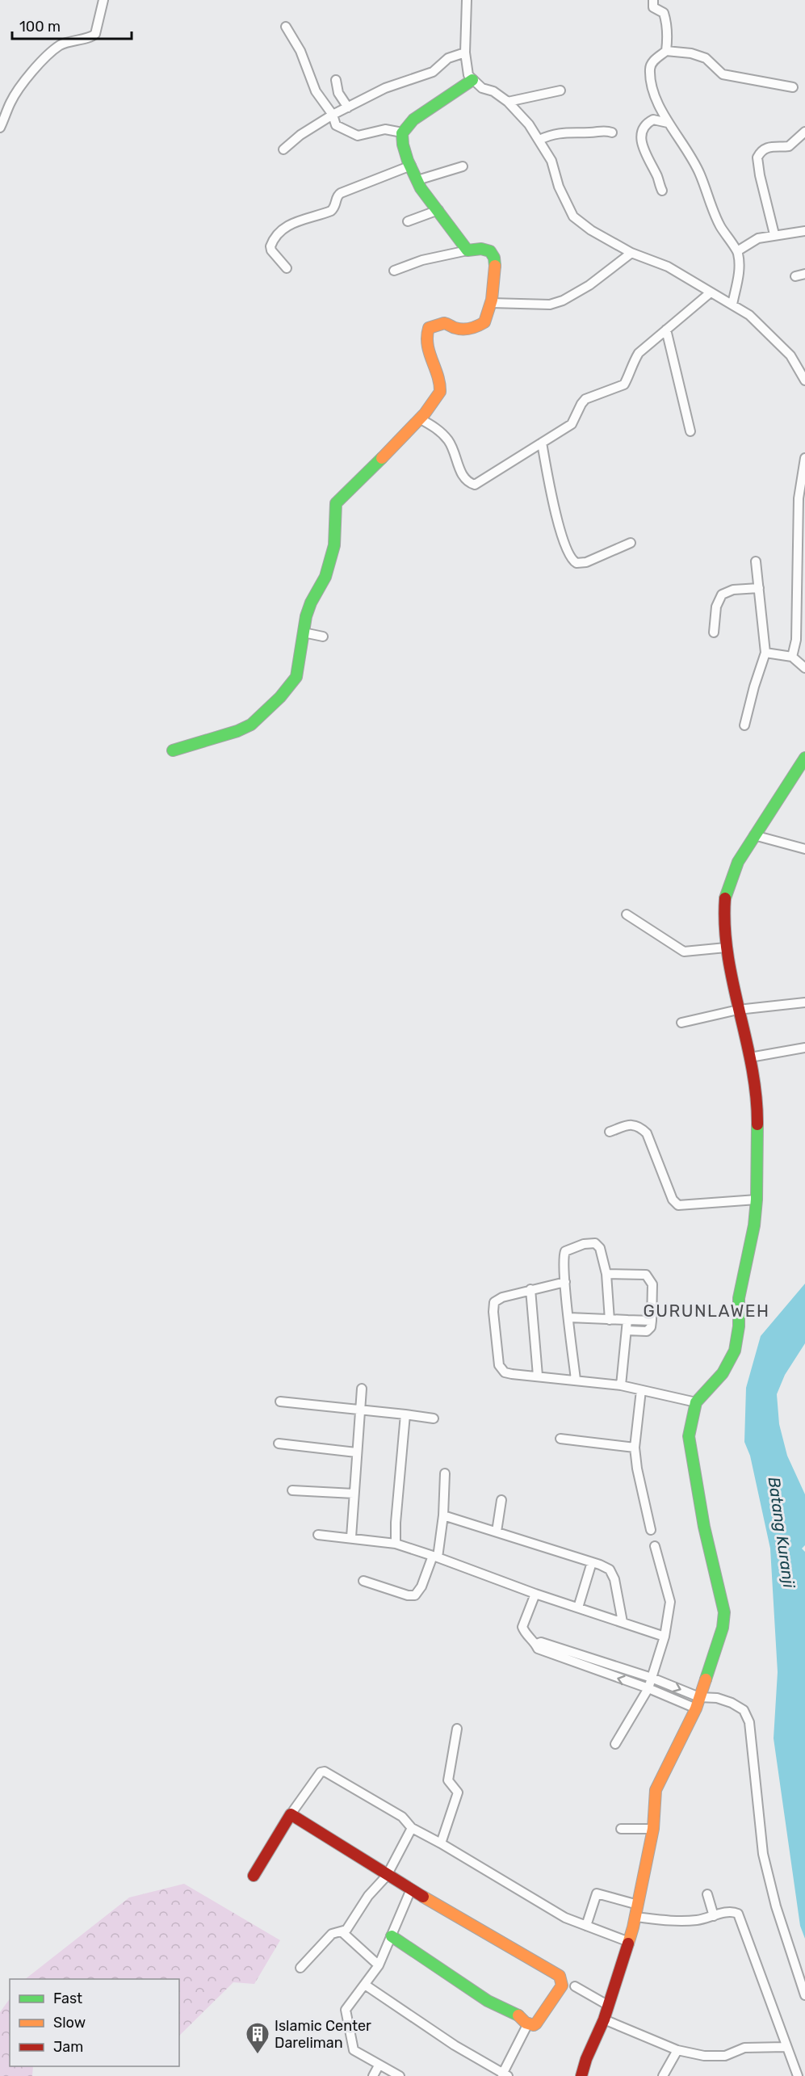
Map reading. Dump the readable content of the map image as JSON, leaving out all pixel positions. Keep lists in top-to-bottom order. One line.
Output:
{"districts":["GURUNLAWEH"],"water":["Batang Kuranji"],"places":{"building":["Islamic Center Dareliman"]},"legend":["Fast","Slow","Jam"],"scale_bar":"100 m"}
